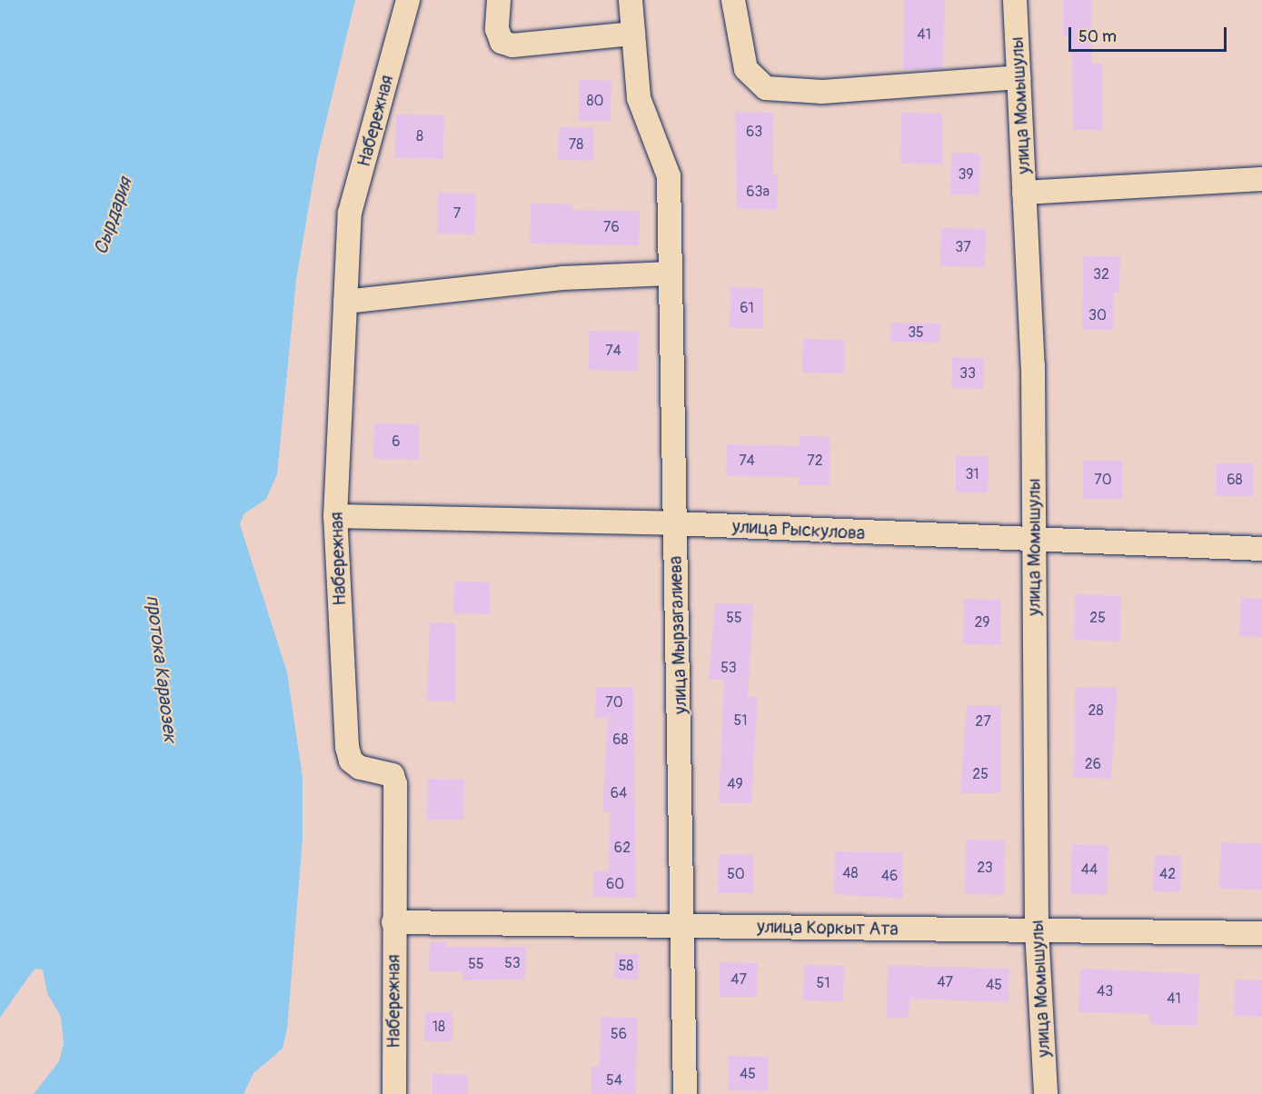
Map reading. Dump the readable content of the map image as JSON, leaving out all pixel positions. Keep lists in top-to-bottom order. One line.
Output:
{"streets":{"street":["улица Момышулы","Набережная","улица Рыскулова","улица Мырзагалиева","улица Коркыт Ата"]},"crossings":[["улица Момышулы","улица Рыскулова"],["улица Момышулы","улица Коркыт Ата"],["Набережная","улица Рыскулова"],["Набережная","улица Коркыт Ата"],["улица Рыскулова","улица Мырзагалиева"],["улица Мырзагалиева","улица Коркыт Ата"]],"water":["Сырдария","протока Караозек"],"house_numbers":["41","80","63","8","78","39","63а","7","76","37","32","61","30","35","74","33","6","74","72","31","70","68","55","25","29","53","70","28","51","27","68","26","25","49","64","62","23","44","48","50","42","46","60","53","55","58","47","47","51","45","43","41","18","56","45","54"],"scale_bar":"50 m"}
